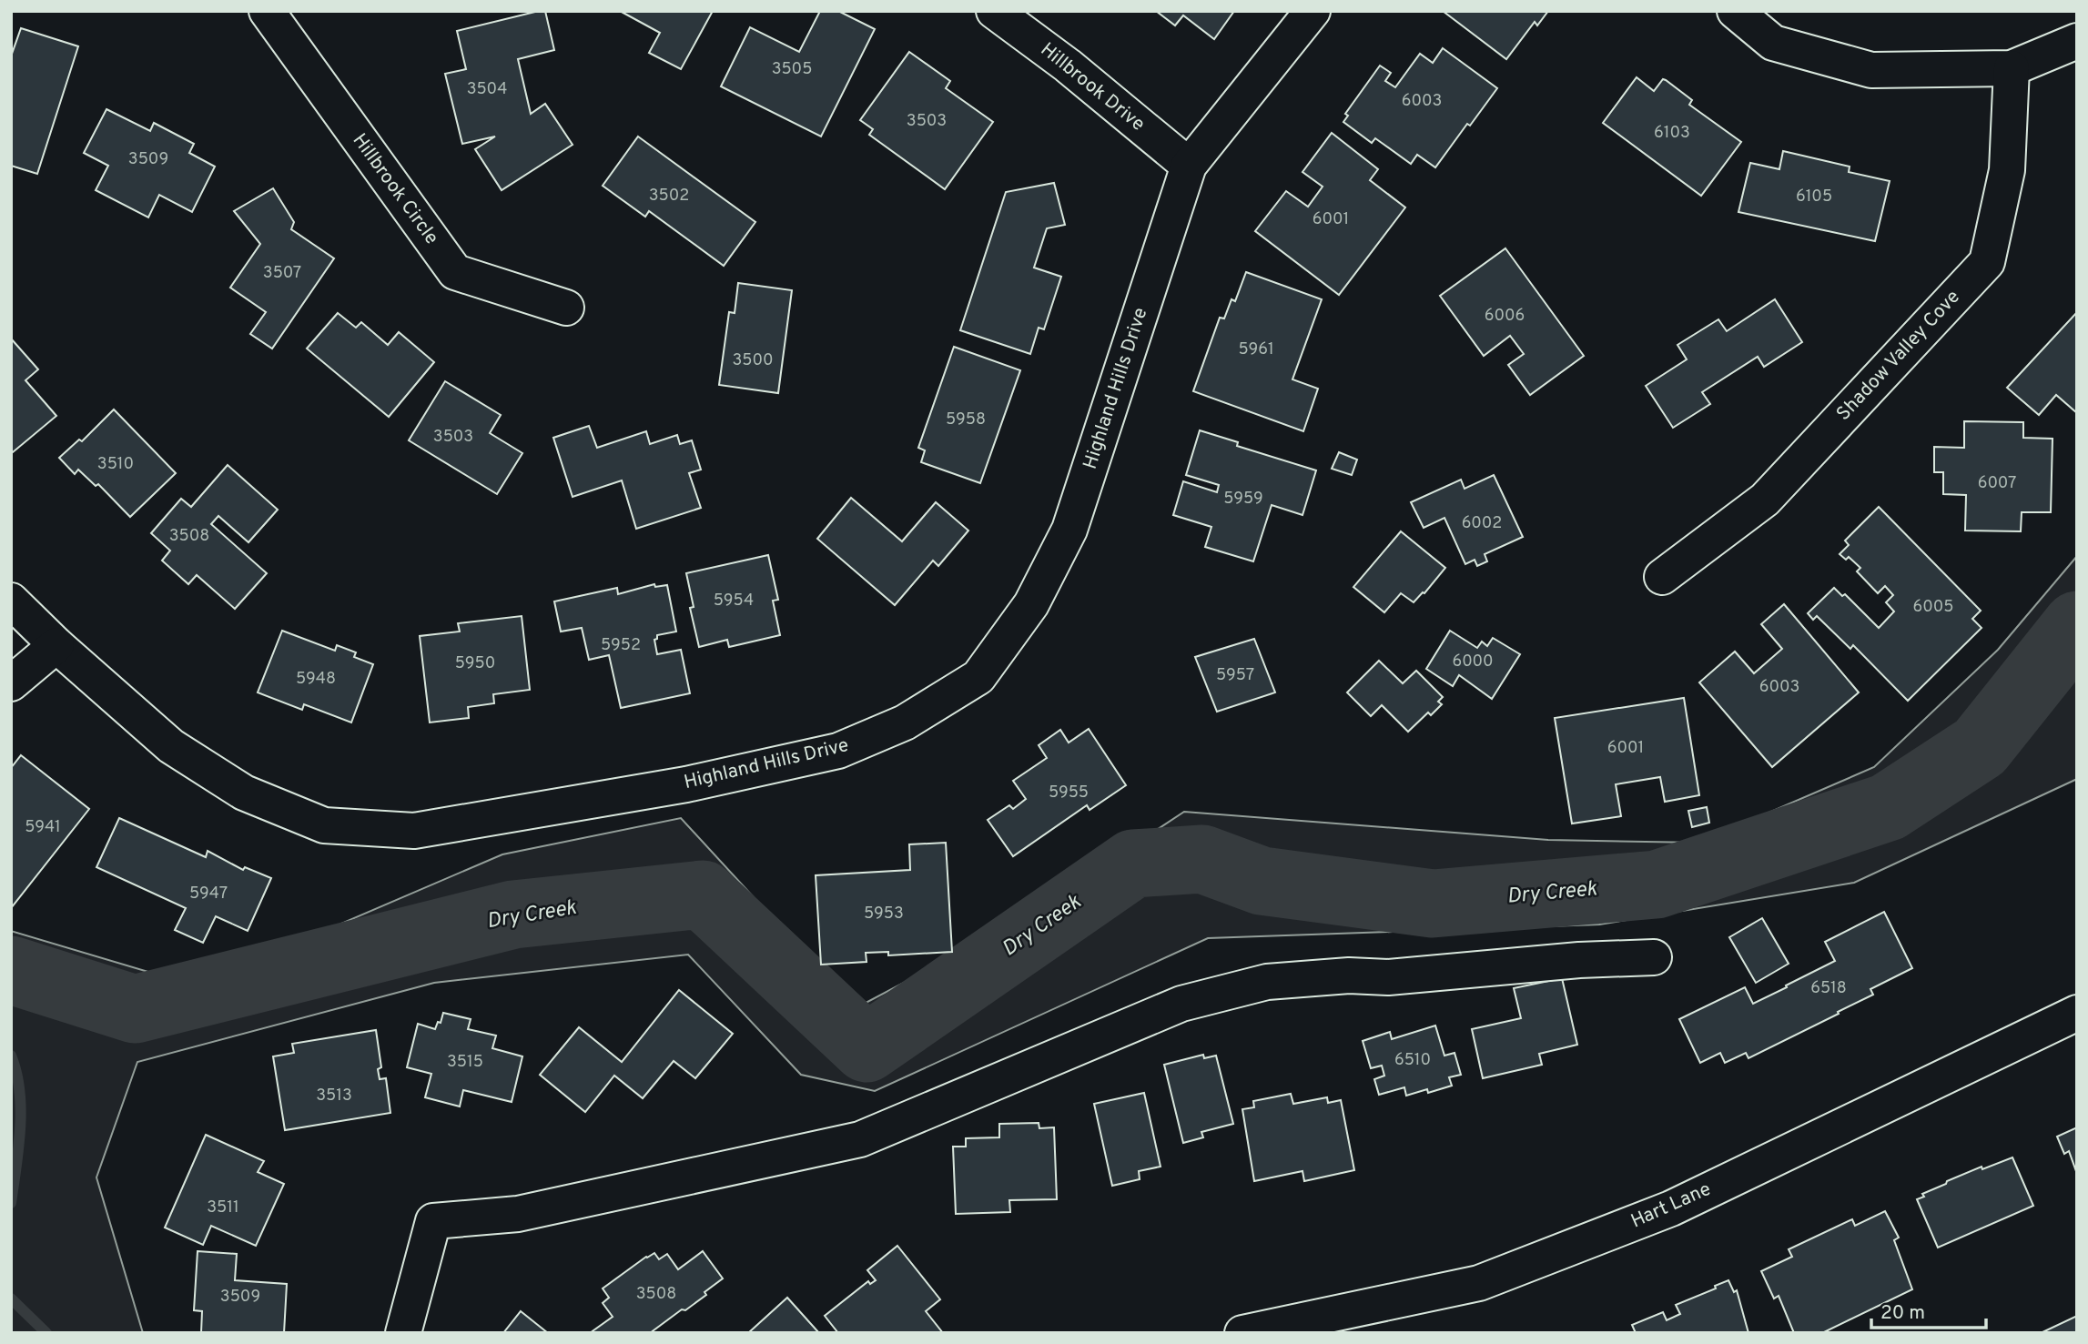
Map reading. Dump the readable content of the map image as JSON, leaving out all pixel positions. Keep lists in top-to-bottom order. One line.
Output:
{"streets":{"street":["Hillbrook Drive","Hillbrook Circle","Shadow Valley Cove","Highland Hills Drive","Hart Lane"]},"crossings":[["Hillbrook Drive","Highland Hills Drive"]],"water":["Dry Creek"],"house_numbers":["3505","3504","6003","3503","6103","3509","3502","6105","6001","3507","6006","5961","3500","5958","3503","3510","6007","5959","6002","3508","5954","6005","5952","6000","5950","5957","5948","6003","6001","5955","5941","5947","5953","6518","6510","3515","3513","3511","3508","3509"],"scale_bar":"20 m"}
